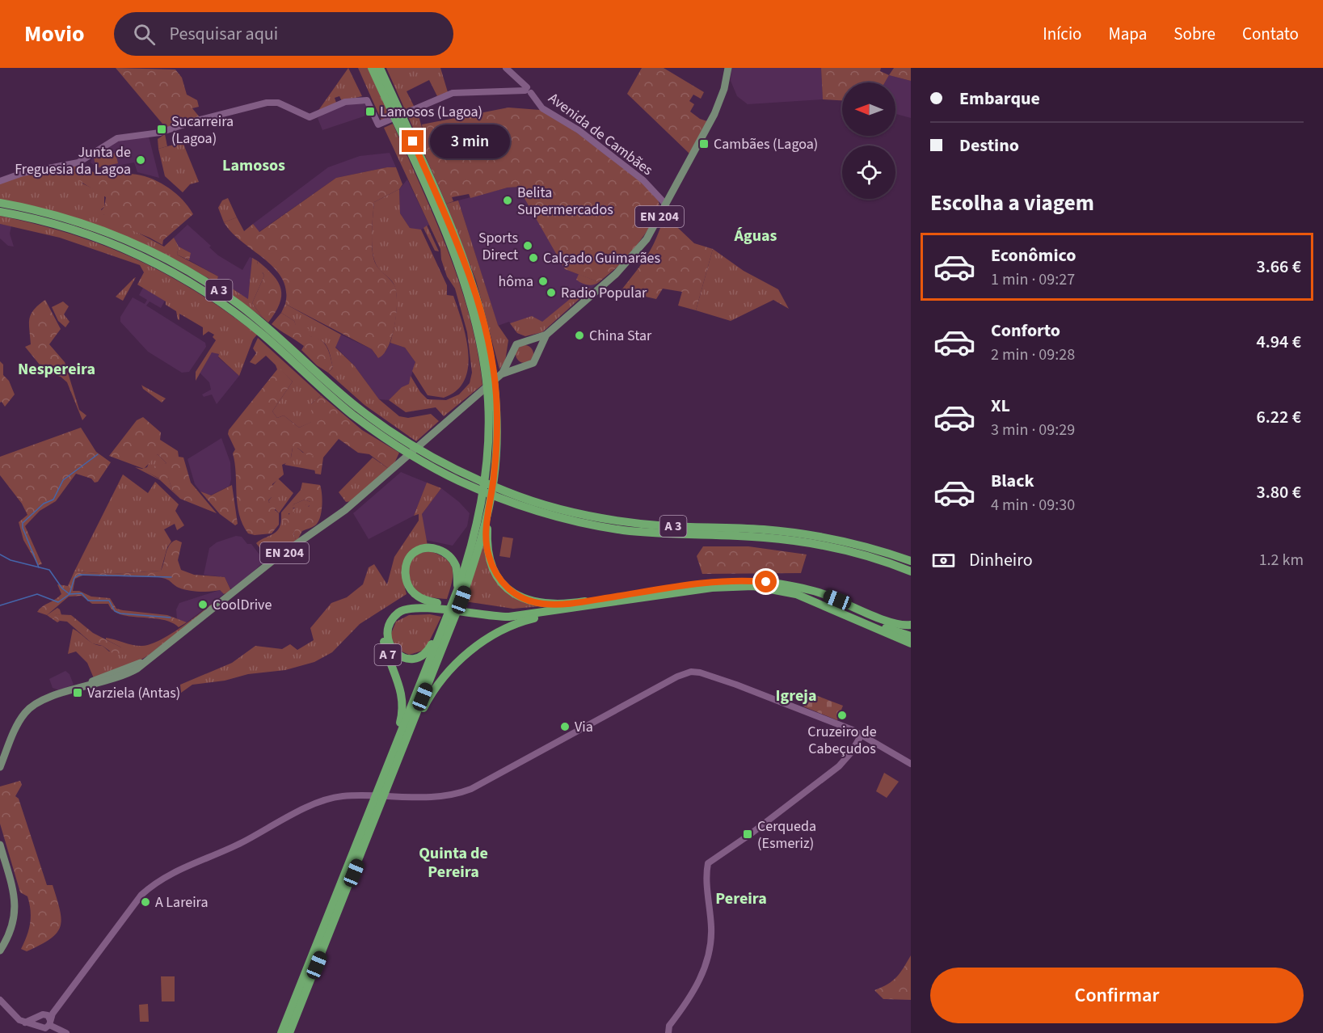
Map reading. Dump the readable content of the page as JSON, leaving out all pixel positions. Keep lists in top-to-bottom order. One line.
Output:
{"streets":{"highway":["A 3","A 7"],"main road":["EN 204"],"street":["Avenida de Cambães"]},"crossings":[["Avenida de Cambães","EN 204"]],"districts":["Lamosos","Águas","Nespereira","Igreja","Quinta de Pereira","Pereira"],"places":{"transit":["Lamosos (Lagoa)","Sucarreira (Lagoa)","Cambães (Lagoa)","Varziela (Antas)","Cerqueda (Esmeriz)"],"other":["Junta de Freguesia da Lagoa","Belita Supermercados","Sports Direct","Calçado Guimarães","hôma","Radio Popular","China Star","CoolDrive","Cruzeiro de Cabeçudos","Via","A Lareira"]},"north":"left","page":{"header":"Movio","search":"Pesquisar aqui","nav":["Início","Mapa","Sobre","Contato"],"banner":["Embarque","Destino"],"bubble":"3 min","heading":"Escolha a viagem","list":[{"name":"Econômico","note":"1 min · 09:27","value":"3.66 €"},{"name":"Conforto","note":"2 min · 09:28","value":"4.94 €"},{"name":"XL","note":"3 min · 09:29","value":"6.22 €"},{"name":"Black","note":"4 min · 09:30","value":"3.80 €"}],"pay":["Dinheiro","1.2 km"],"buttons":"Confirmar"}}
